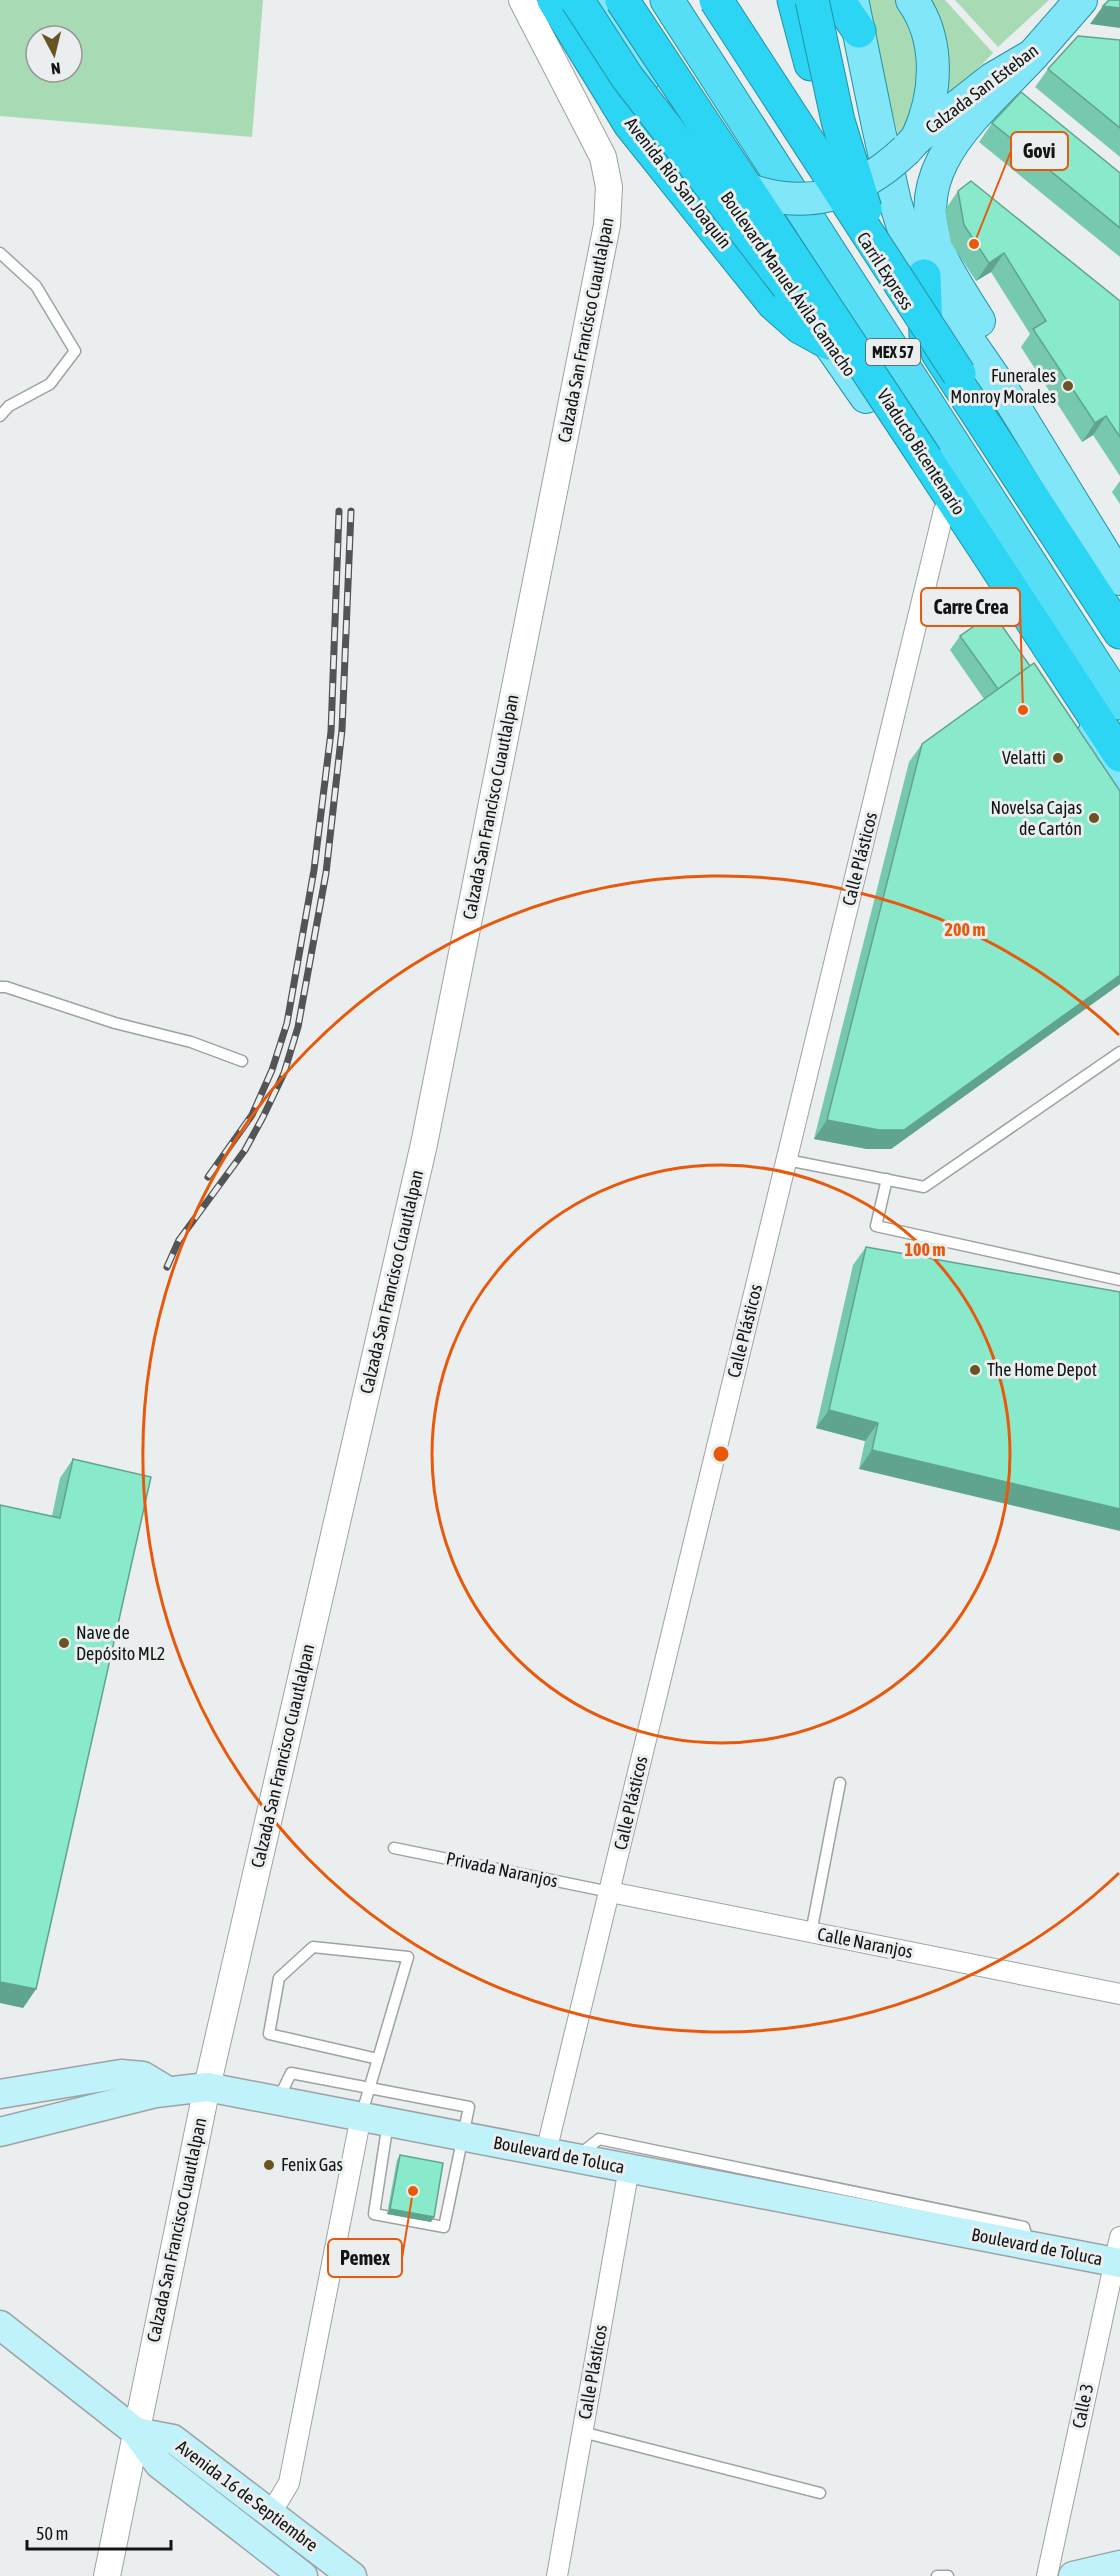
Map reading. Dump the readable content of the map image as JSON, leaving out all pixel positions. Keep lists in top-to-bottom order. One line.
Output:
{"streets":{"highway":["Avenida Río San Joaquín","Carril Express","MEX 57","Viaducto Bicentenario"],"main road":["Calzada San Esteban","Boulevard Manuel Ávila Camacho","Boulevard de Toluca","Avenida 16 de Septiembre"],"street":["Calzada San Francisco Cuautlalpan","Calle Plásticos","Calle Naranjos","Calle 3"],"lane":["Privada Naranjos"]},"crossings":[["Calzada San Esteban","Boulevard Manuel Ávila Camacho"],["Avenida Río San Joaquín","Boulevard Manuel Ávila Camacho"],["Avenida Río San Joaquín","Viaducto Bicentenario"],["Boulevard Manuel Ávila Camacho","Viaducto Bicentenario"],["Boulevard Manuel Ávila Camacho","Calle Plásticos"],["Calzada San Francisco Cuautlalpan","Boulevard de Toluca"],["Calzada San Francisco Cuautlalpan","Avenida 16 de Septiembre"],["Calle Plásticos","Privada Naranjos"],["Calle Plásticos","Calle Naranjos"],["Calle Plásticos","Boulevard de Toluca"],["Privada Naranjos","Calle Naranjos"],["Boulevard de Toluca","Calle 3"]],"places":["Govi","Funerales Monroy Morales","Carre Crea","Velatti","Novelsa Cajas de Cartón","The Home Depot","Nave de Depósito ML2","Fenix Gas","Pemex"],"scale_bar":"50 m","north":"bottom","rings":["200 m","100 m"]}
